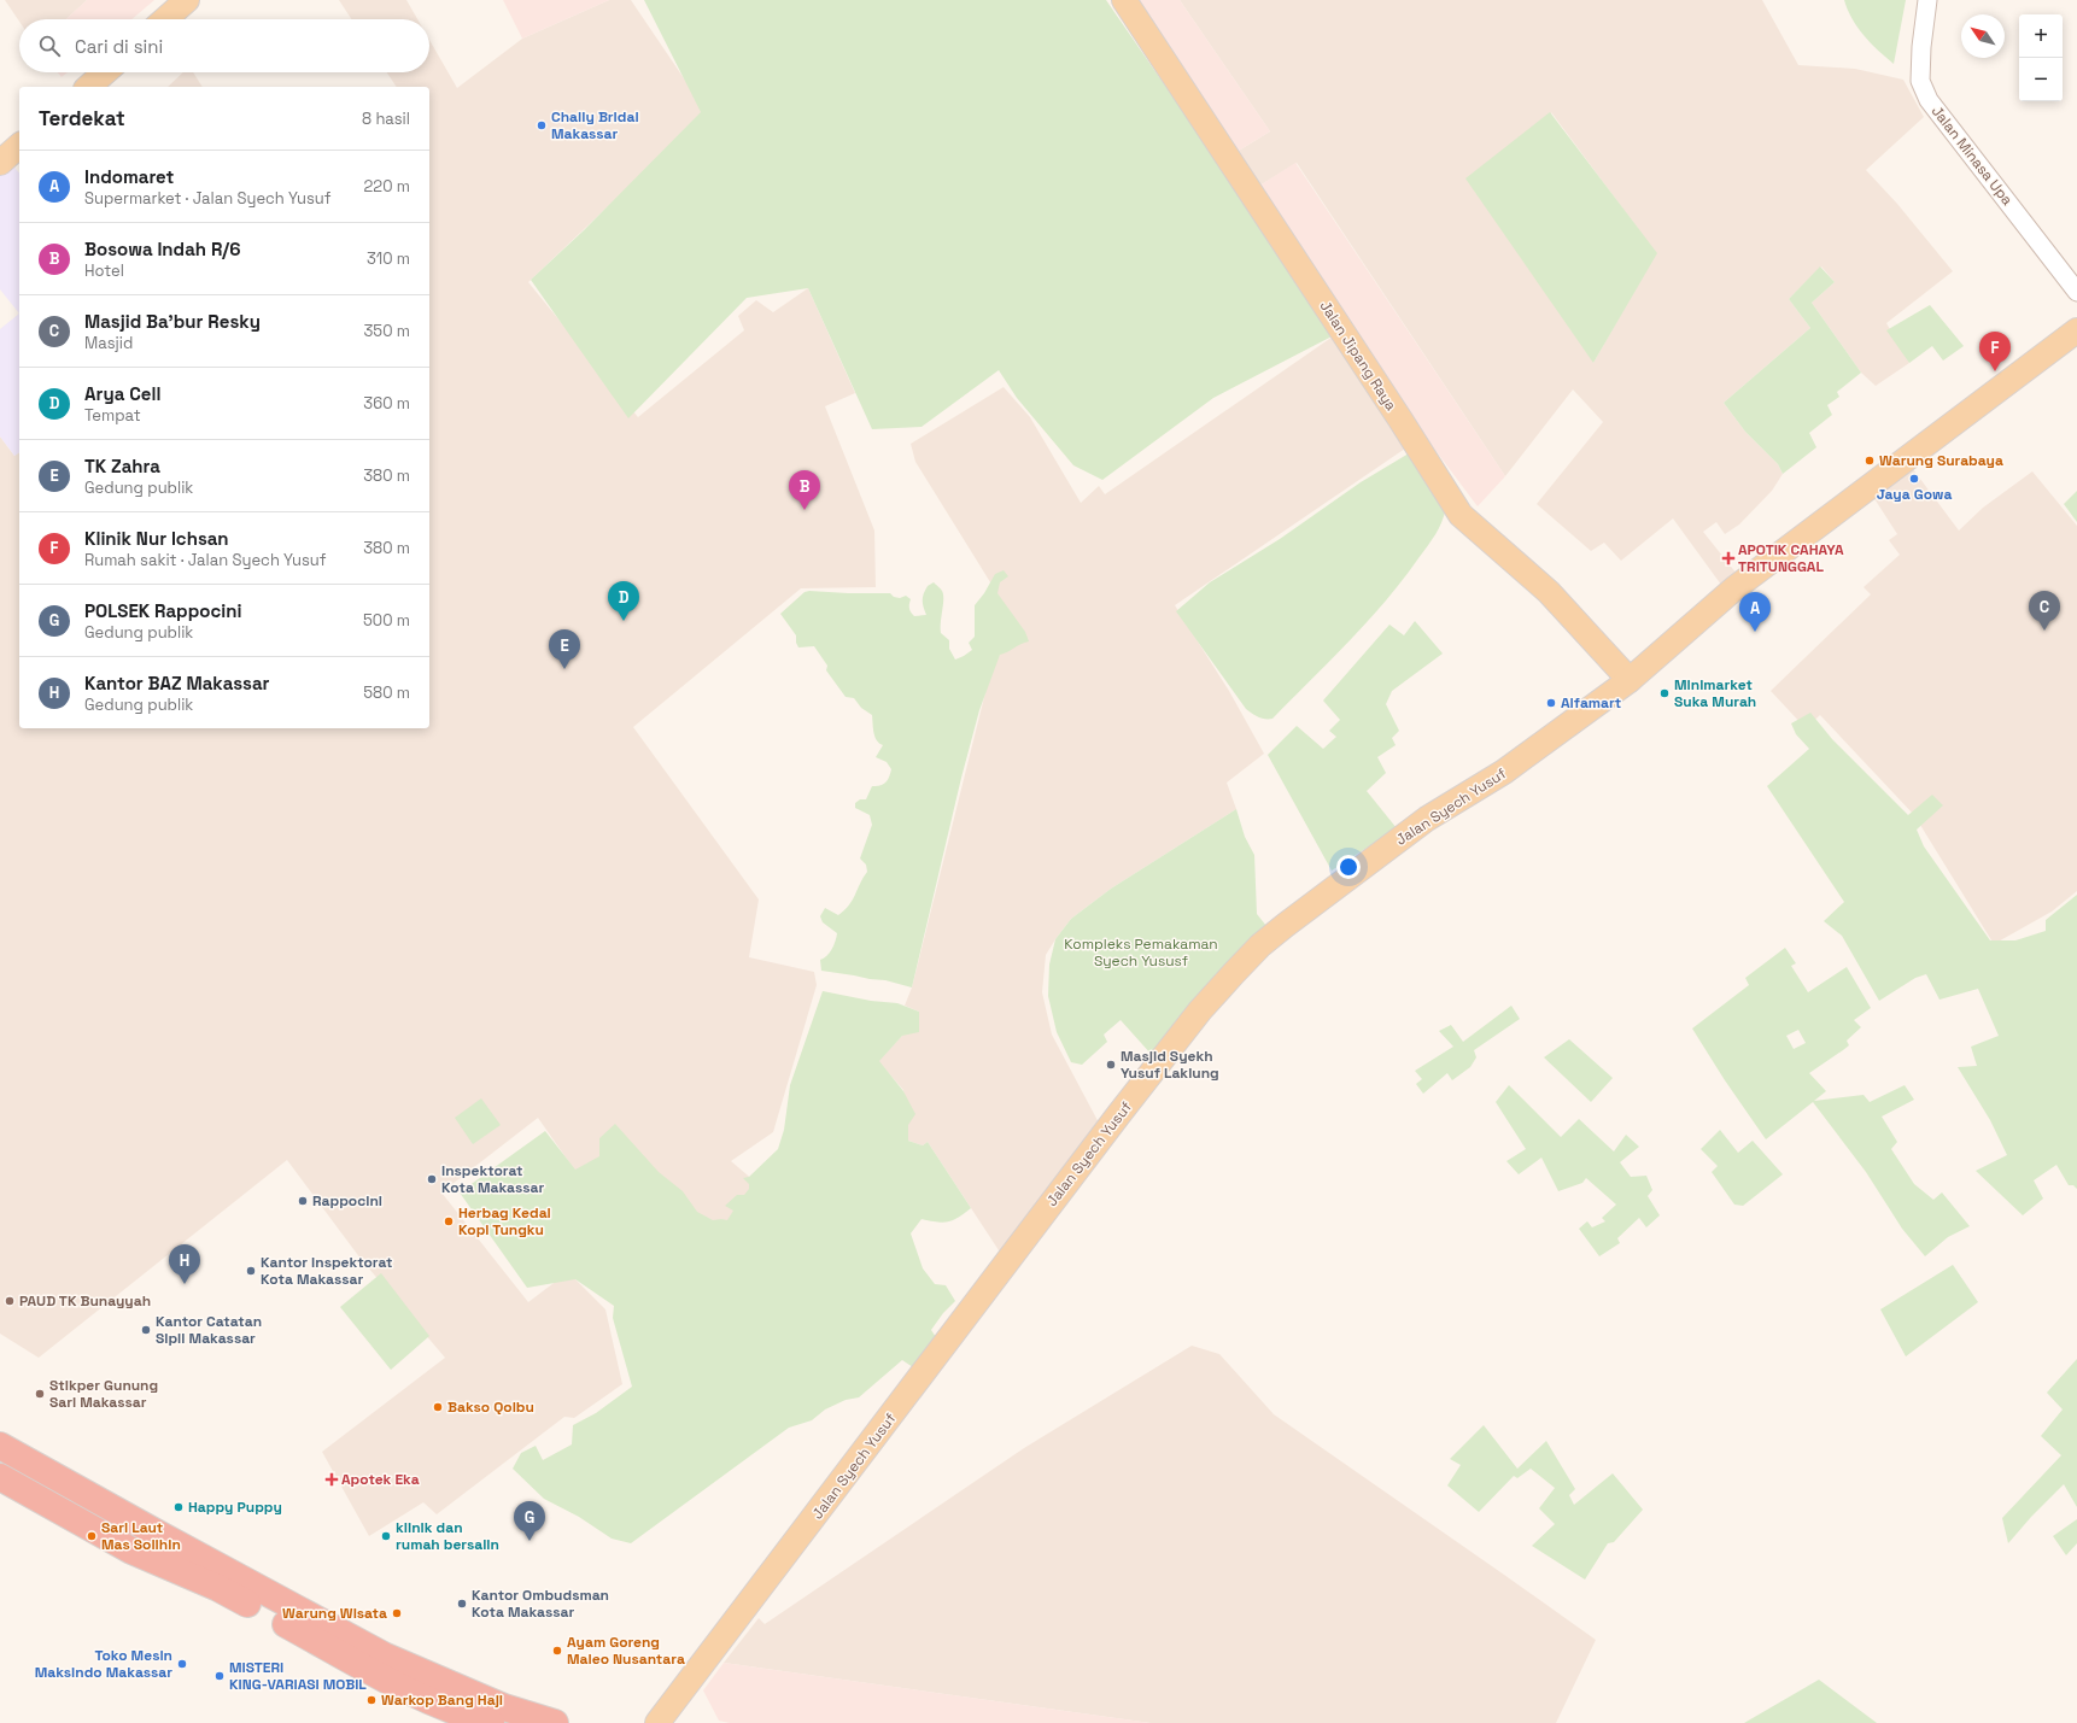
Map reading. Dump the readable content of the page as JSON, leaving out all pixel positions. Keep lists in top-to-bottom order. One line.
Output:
{"streets":{"main road":["Jalan Jipang Raya","Jalan Syech Yusuf"],"street":["Jalan Minasa Upa"]},"crossings":[["Jalan Jipang Raya","Jalan Syech Yusuf"]],"parks":["Kompleks Pemakaman Syech Yususf"],"places":{"other":["Chally Bridal Makassar","Warung Surabaya","Jaya Gowa","Minimarket Suka Murah","Alfamart","Masjid Syekh Yusuf Lakiung","Inspektorat Kota Makassar","Rappocini","Herbag Kedai Kopi Tungku","Kantor Inspektorat Kota Makassar","PAUD TK Bunayyah","Kantor Catatan Sipil Makassar","Stikper Gunung Sari Makassar","Bakso Qolbu","Happy Puppy","Sari Laut Mas Solihin","klinik dan rumah bersalin","Kantor Ombudsman Kota Makassar","Warung Wisata","Ayam Goreng Maleo Nusantara","Toko Mesin Maksindo Makassar","MISTERI KING-VARIASI MOBIL","Warkop Bang Haji"],"health":["APOTIK CAHAYA TRITUNGGAL","Apotek Eka"]},"north":"top left","page":{"map_buttons":["+","−"],"search":"Cari di sini","heading":["Terdekat","8 hasil"],"list":[{"mark":"A","name":"Indomaret","note":"Supermarket · Jalan Syech Yusuf","value":"220 m"},{"mark":"B","name":"Bosowa Indah R/6","note":"Hotel","value":"310 m"},{"mark":"C","name":"Masjid Ba'bur Resky","note":"Masjid","value":"350 m"},{"mark":"D","name":"Arya Cell","note":"Tempat","value":"360 m"},{"mark":"E","name":"TK Zahra","note":"Gedung publik","value":"380 m"},{"mark":"F","name":"Klinik Nur Ichsan","note":"Rumah sakit · Jalan Syech Yusuf","value":"380 m"},{"mark":"G","name":"POLSEK Rappocini","note":"Gedung publik","value":"500 m"},{"mark":"H","name":"Kantor BAZ Makassar","note":"Gedung publik","value":"580 m"}],"pins":["F","B","D","C","A","E","H","G"]}}
